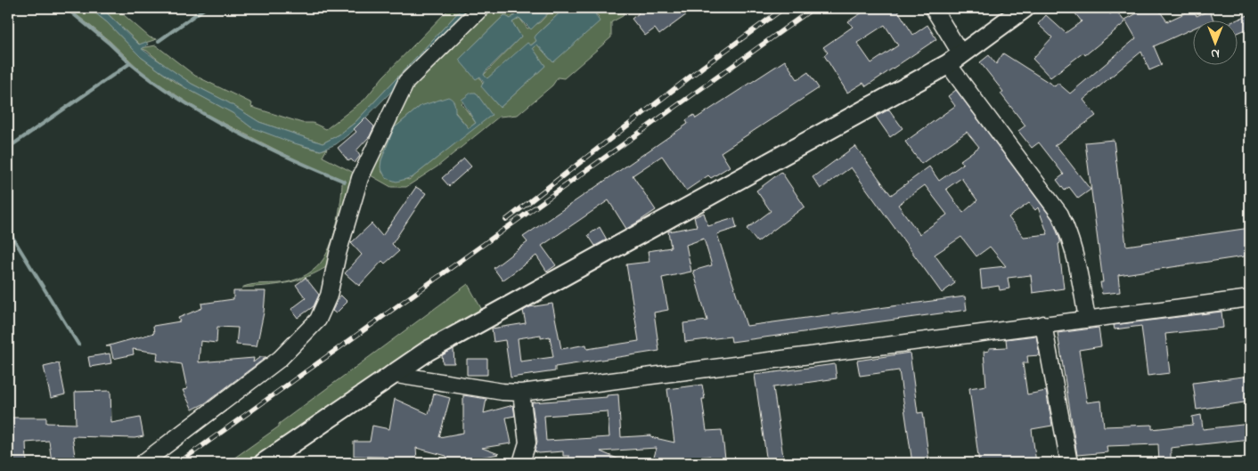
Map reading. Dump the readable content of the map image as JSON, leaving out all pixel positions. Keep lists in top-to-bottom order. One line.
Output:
{"north":"bottom"}
